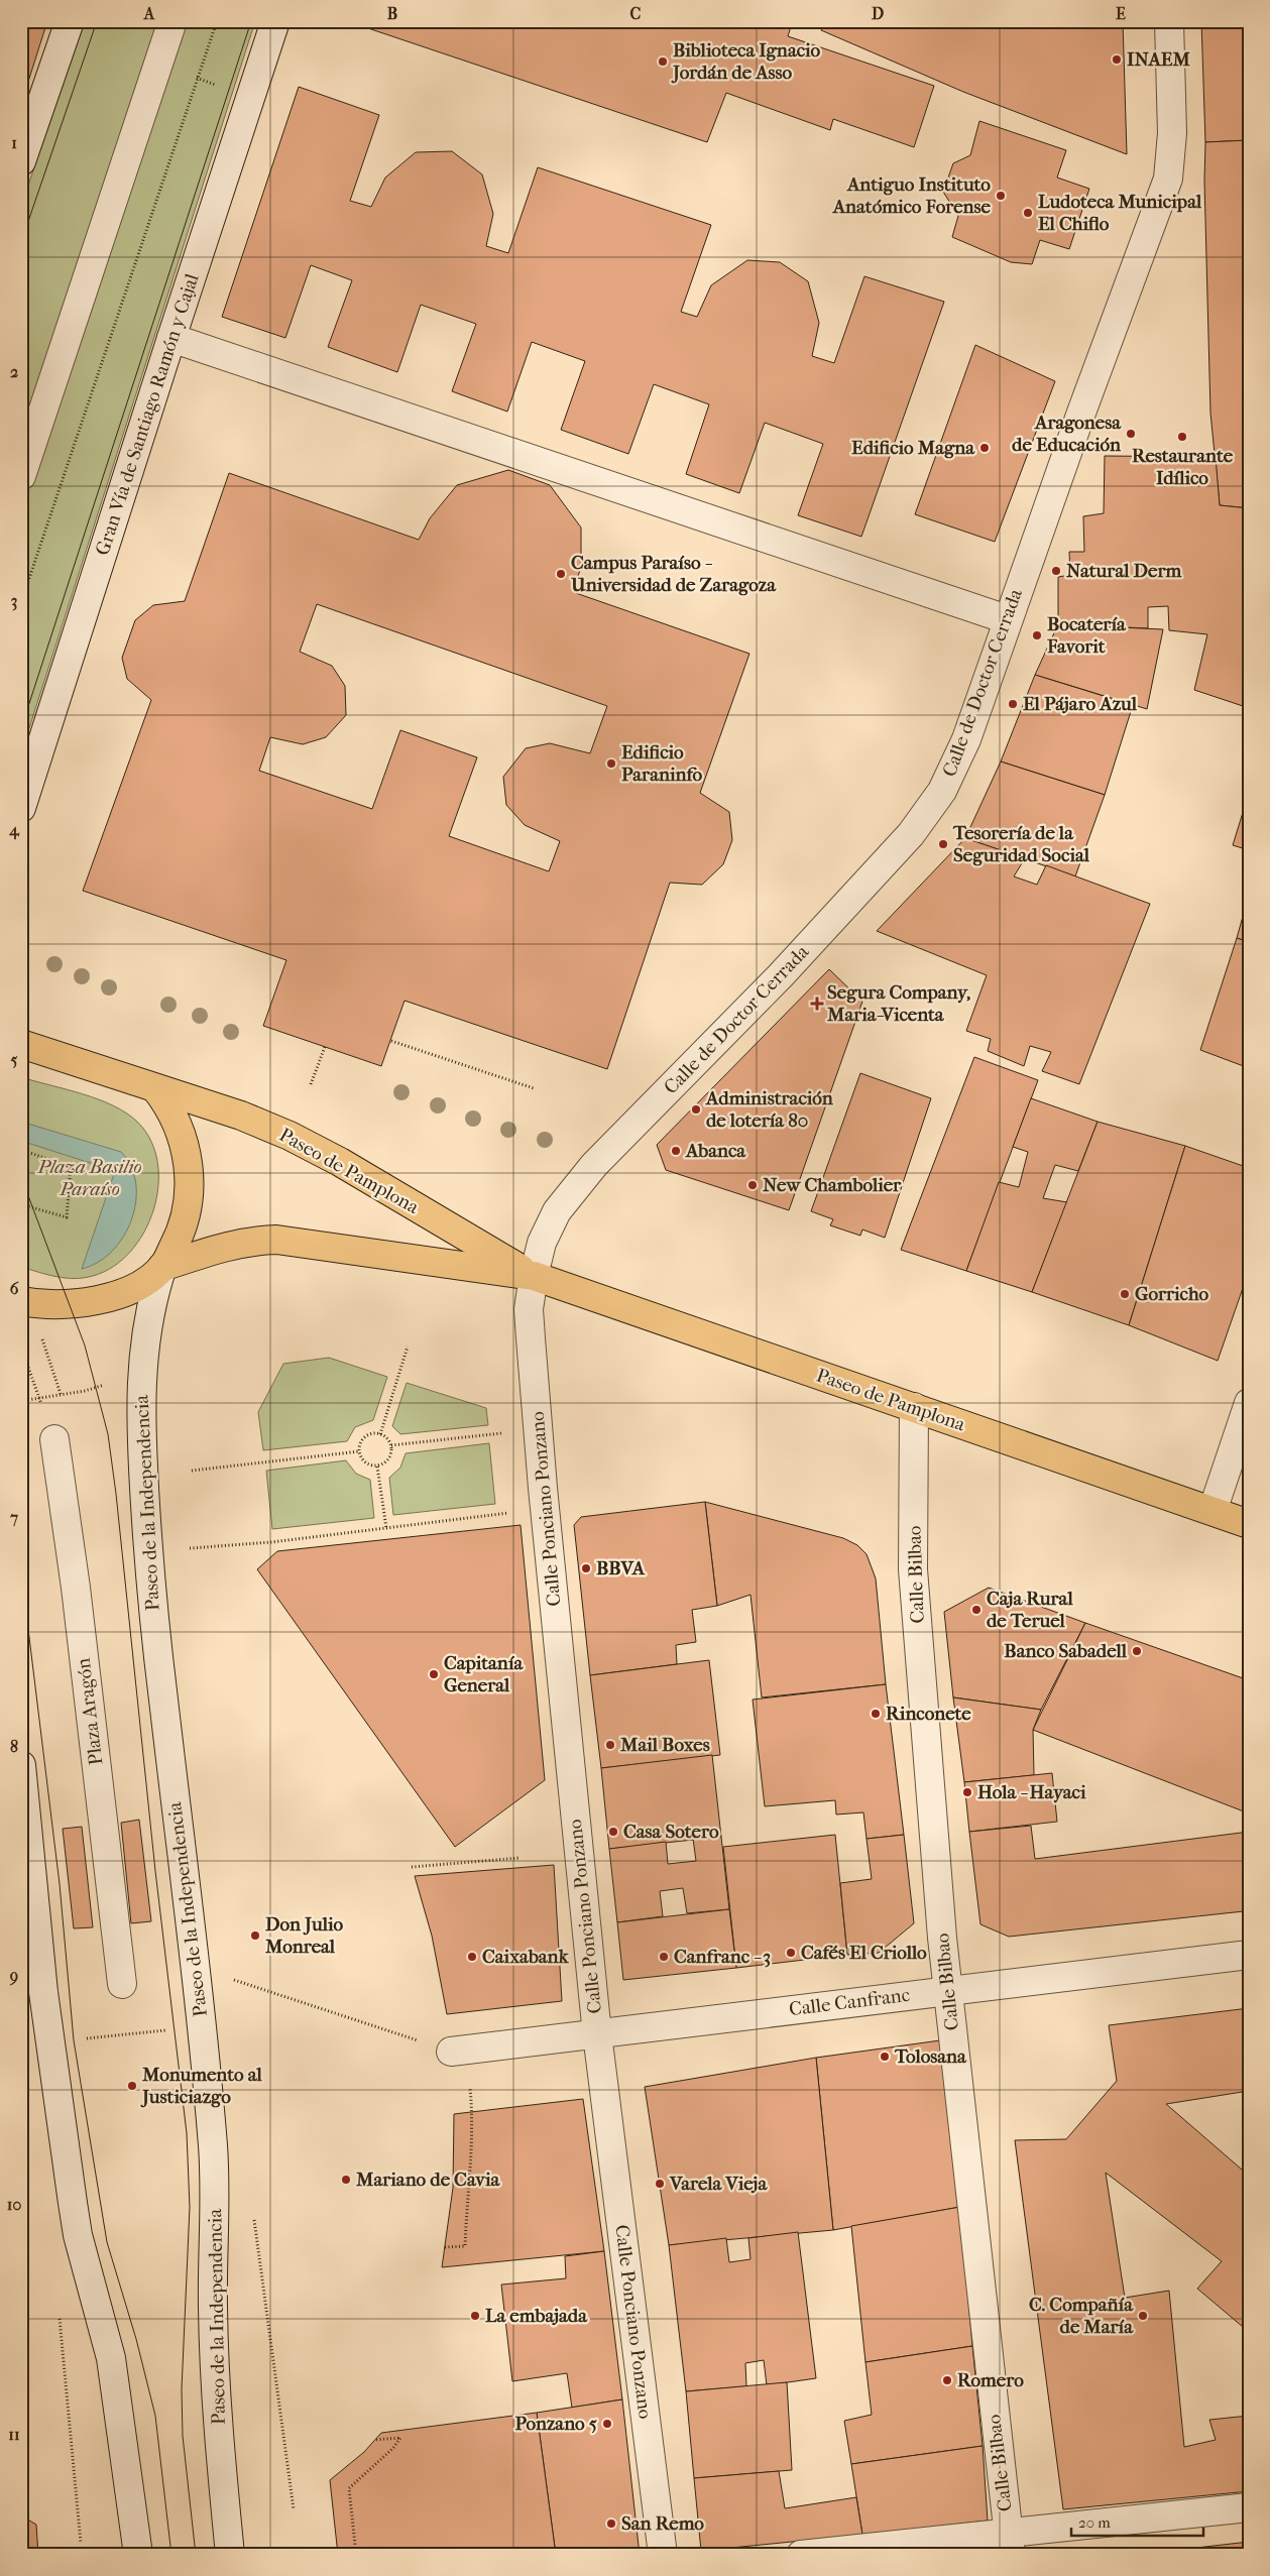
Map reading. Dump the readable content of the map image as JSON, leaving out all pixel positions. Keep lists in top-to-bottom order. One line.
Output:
{"streets":{"main road":["Paseo de Pamplona"],"street":["Gran Vía de Santiago Ramón y Cajal","Calle de Doctor Cerrada","Paseo de la Independencia","Calle Ponciano Ponzano","Calle Bilbao","Plaza Aragón","Calle Canfranc"]},"crossings":[["Calle de Doctor Cerrada","Paseo de Pamplona"],["Calle de Doctor Cerrada","Calle Ponciano Ponzano"],["Paseo de Pamplona","Paseo de la Independencia"],["Paseo de Pamplona","Calle Ponciano Ponzano"],["Paseo de Pamplona","Calle Bilbao"],["Calle Ponciano Ponzano","Calle Canfranc"],["Calle Bilbao","Calle Canfranc"]],"parks":["Plaza Basilio Paraíso"],"places":{"other":["INAEM","Biblioteca Ignacio Jordán de Asso","Antiguo Instituto Anatómico Forense","Ludoteca Municipal El Chiflo","Aragonesa de Educación","Restaurante Idílico","Edificio Magna","Natural Derm","Campus Paraíso - Universidad de Zaragoza","Bocatería Favorit","El Pájaro Azul","Edificio Paraninfo","Tesorería de la Seguridad Social","Administración de lotería 80","Abanca","New Chambolier","Gorricho","BBVA","Caja Rural de Teruel","Banco Sabadell","Capitanía General","Rinconete","Mail Boxes","Hola - Hayaci","Casa Sotero","Don Julio Monreal","Cafés El Criollo","Caixabank","Canfranc - 3","Tolosana","Monumento al Justiciazgo","Mariano de Cavia","Varela Vieja","La embajada","C. Compañía de María","Romero","Ponzano 5","San Remo"],"health":["Segura Company, Maria-Vicenta"]},"scale_bar":"20 m","grid":{"columns":["A","B","C","D","E"],"rows":["1","2","3","4","5","6","7","8","9","10","11"]}}
